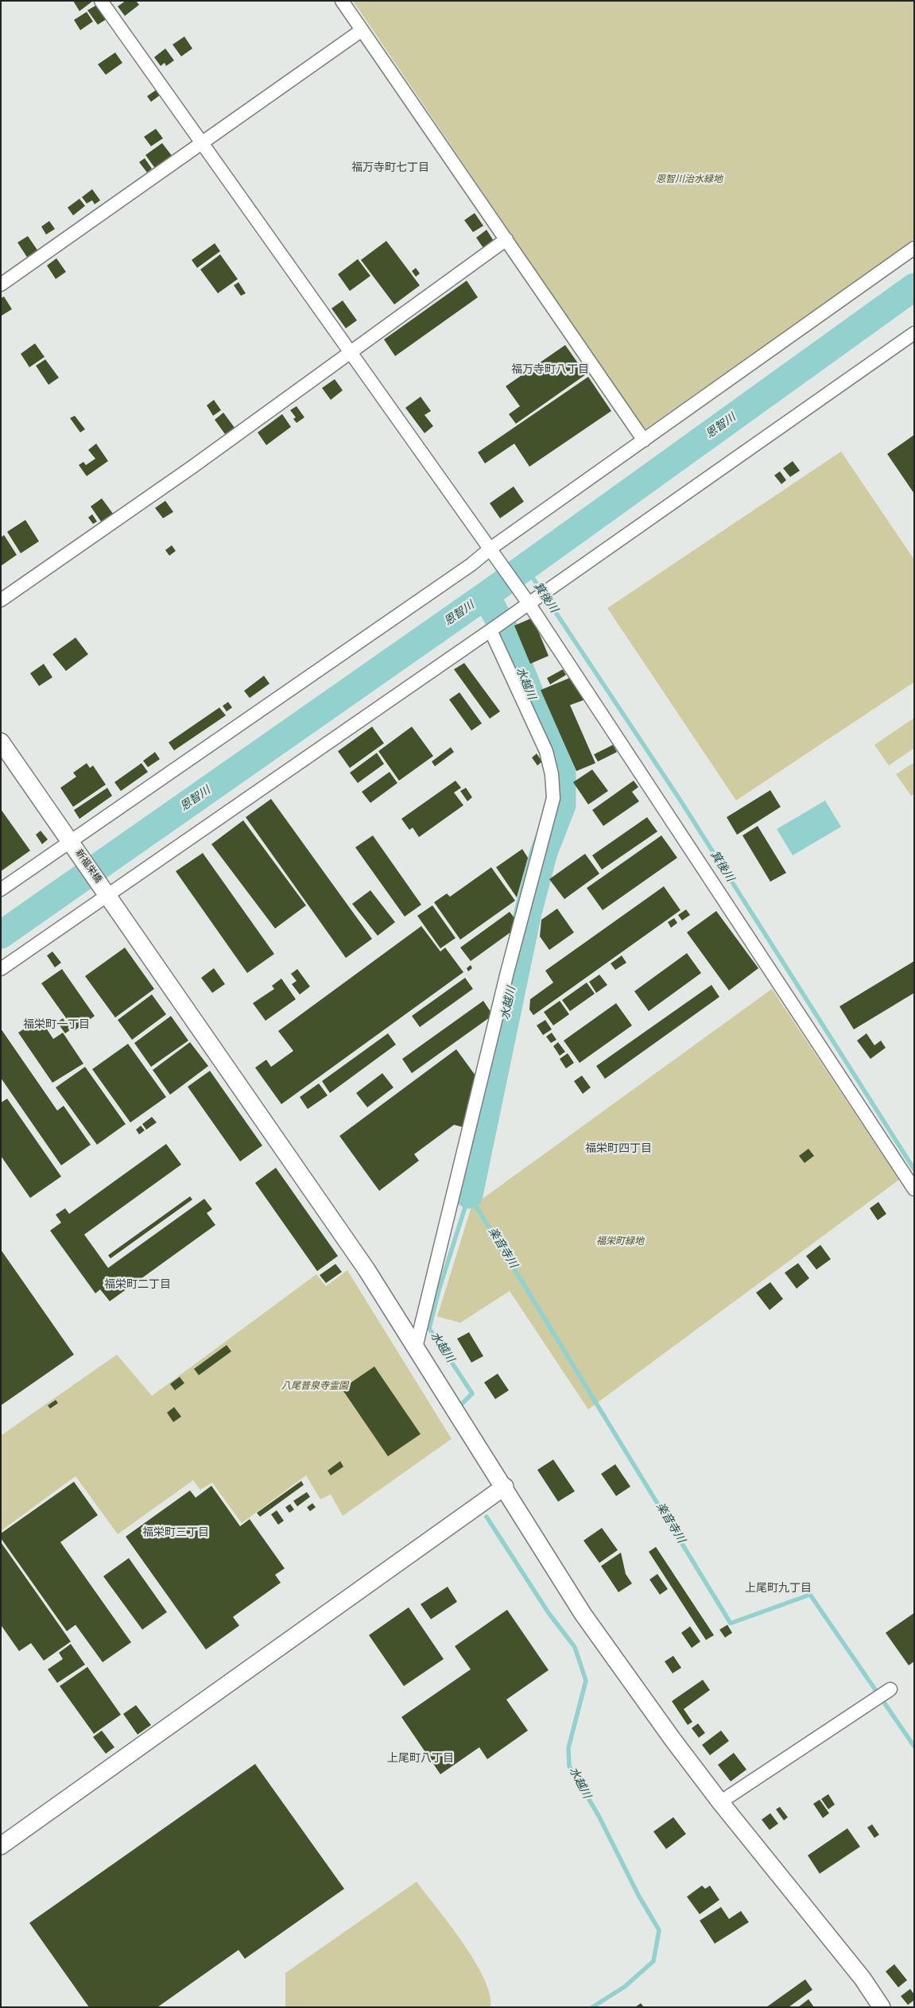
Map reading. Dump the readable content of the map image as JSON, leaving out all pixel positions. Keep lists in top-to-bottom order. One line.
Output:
{"streets":{"street":["新福栄橋"]},"districts":["福万寺町七丁目","福万寺町八丁目","福栄町一丁目","福栄町四丁目","福栄町二丁目","福栄町三丁目","上尾町九丁目","上尾町八丁目"],"water":["恩智川","箕後川","水越川","楽音寺川"],"parks":["恩智川治水緑地","福栄町緑地","八尾普泉寺霊園"]}
